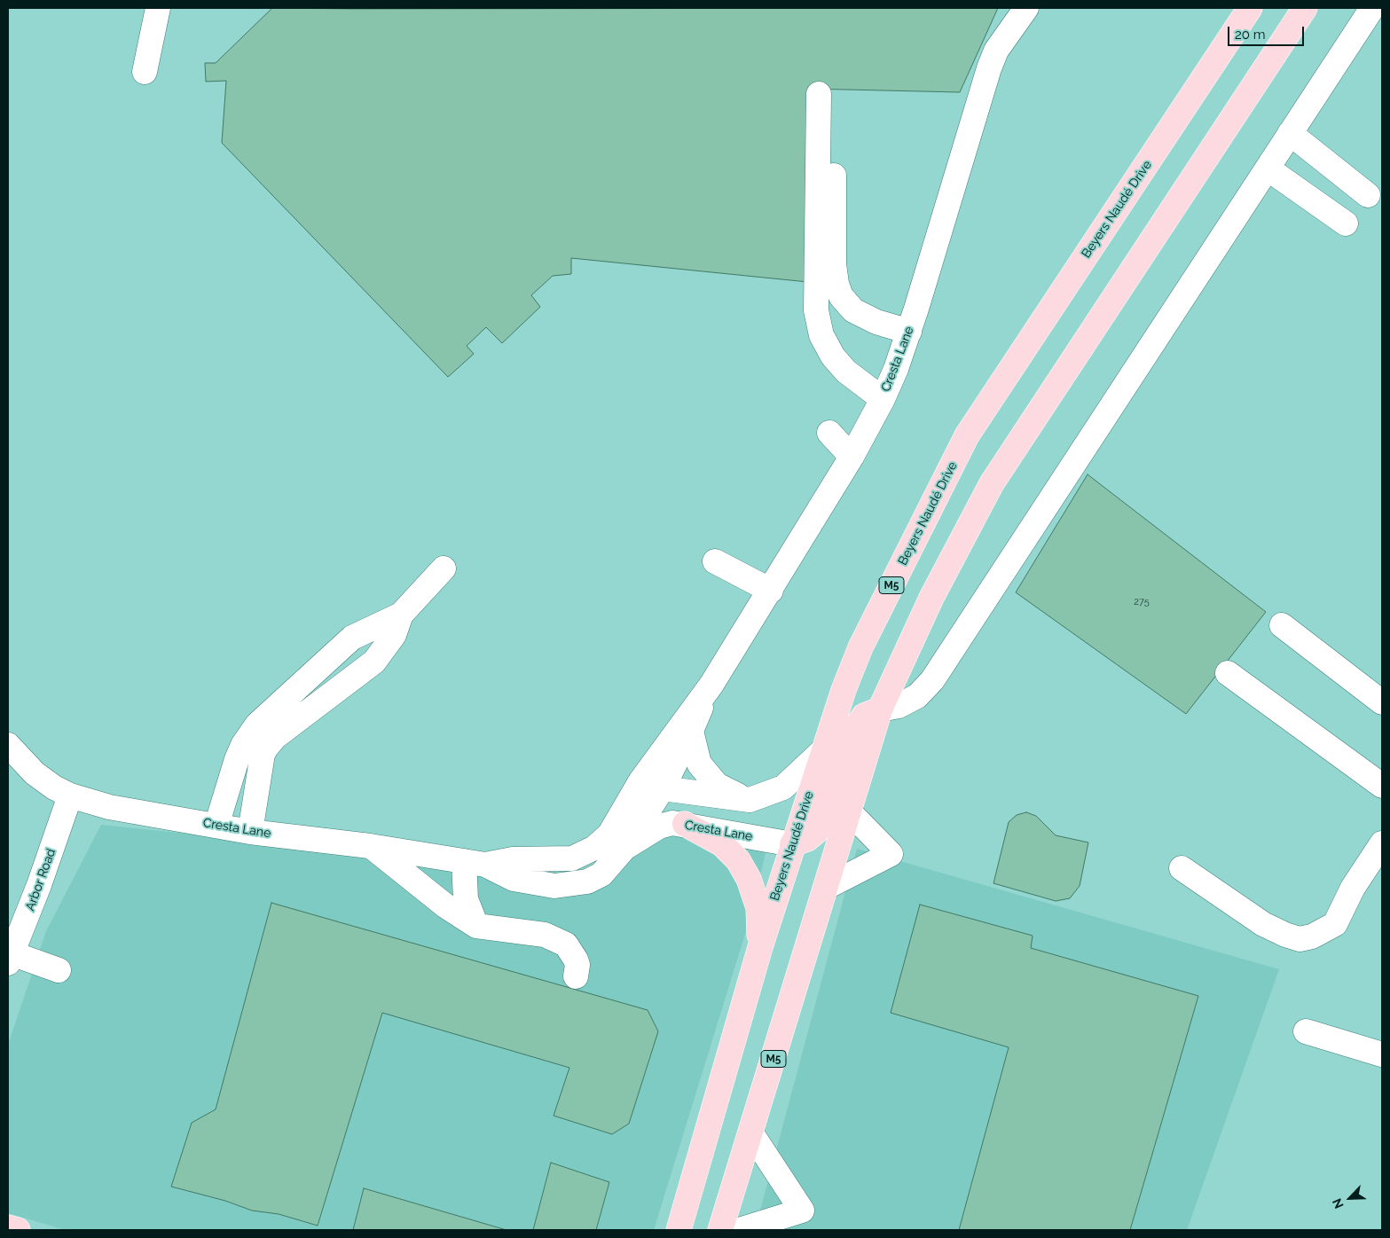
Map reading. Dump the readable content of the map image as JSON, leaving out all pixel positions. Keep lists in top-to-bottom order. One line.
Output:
{"streets":{"main road":["Beyers Naudé Drive","M5"],"street":["Cresta Lane","Arbor Road"]},"crossings":[["Beyers Naudé Drive","Cresta Lane"],["Cresta Lane","Arbor Road"]],"house_numbers":["275"],"scale_bar":"20 m","north":"bottom left"}
